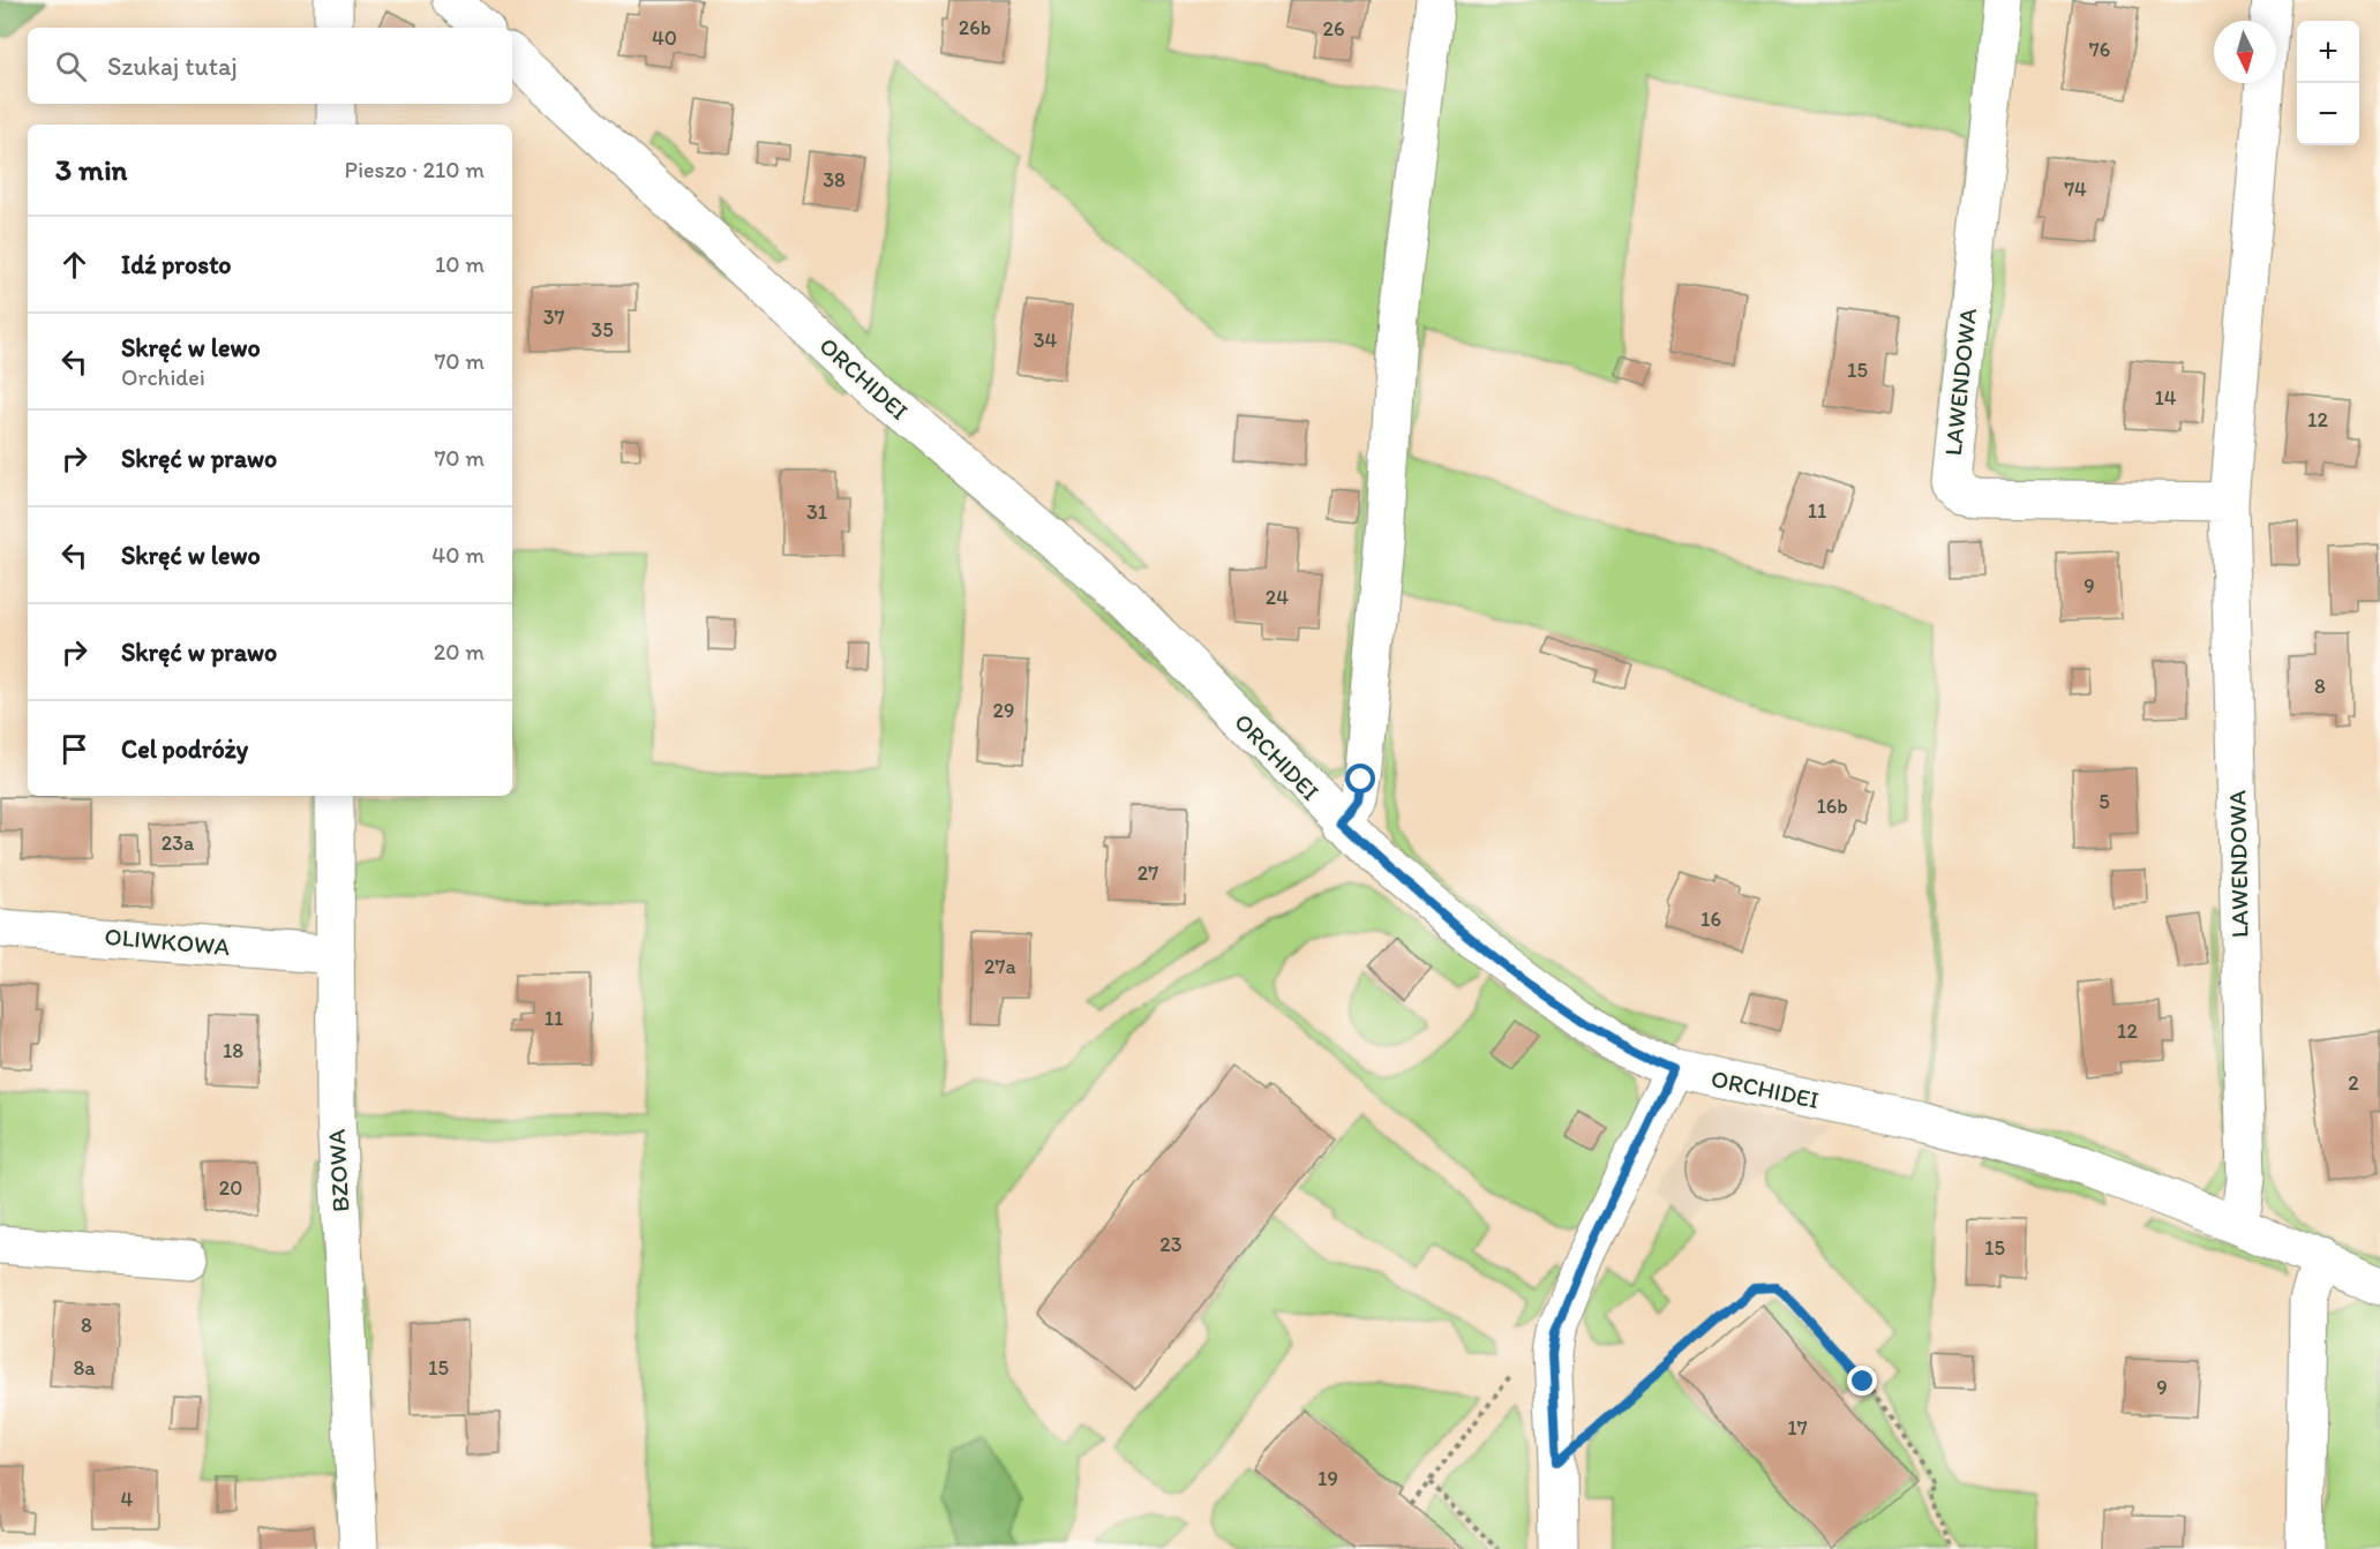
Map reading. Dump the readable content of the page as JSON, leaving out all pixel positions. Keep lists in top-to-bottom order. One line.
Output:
{"streets":{"street":["ORCHIDEI","LAWENDOWA","OLIWKOWA","BZOWA"]},"crossings":[["ORCHIDEI","LAWENDOWA"],["OLIWKOWA","BZOWA"]],"house_numbers":["26b","26","40","76","38","74","37","35","34","15","14","12","11","31","9","24","8","29","5","16b","23a","27","16","27a","11","12","18","2","20","23","15","8","8a","15","9","17","19","4"],"north":"bottom","page":{"map_buttons":["+","−"],"search":"Szukaj tutaj","heading":["3 min","Pieszo · 210 m"],"list":[["Idź prosto","10 m"],["Skręć w lewo","Orchidei","70 m"],["Skręć w prawo","70 m"],["Skręć w lewo","40 m"],["Skręć w prawo","20 m"],"Cel podróży"]}}
